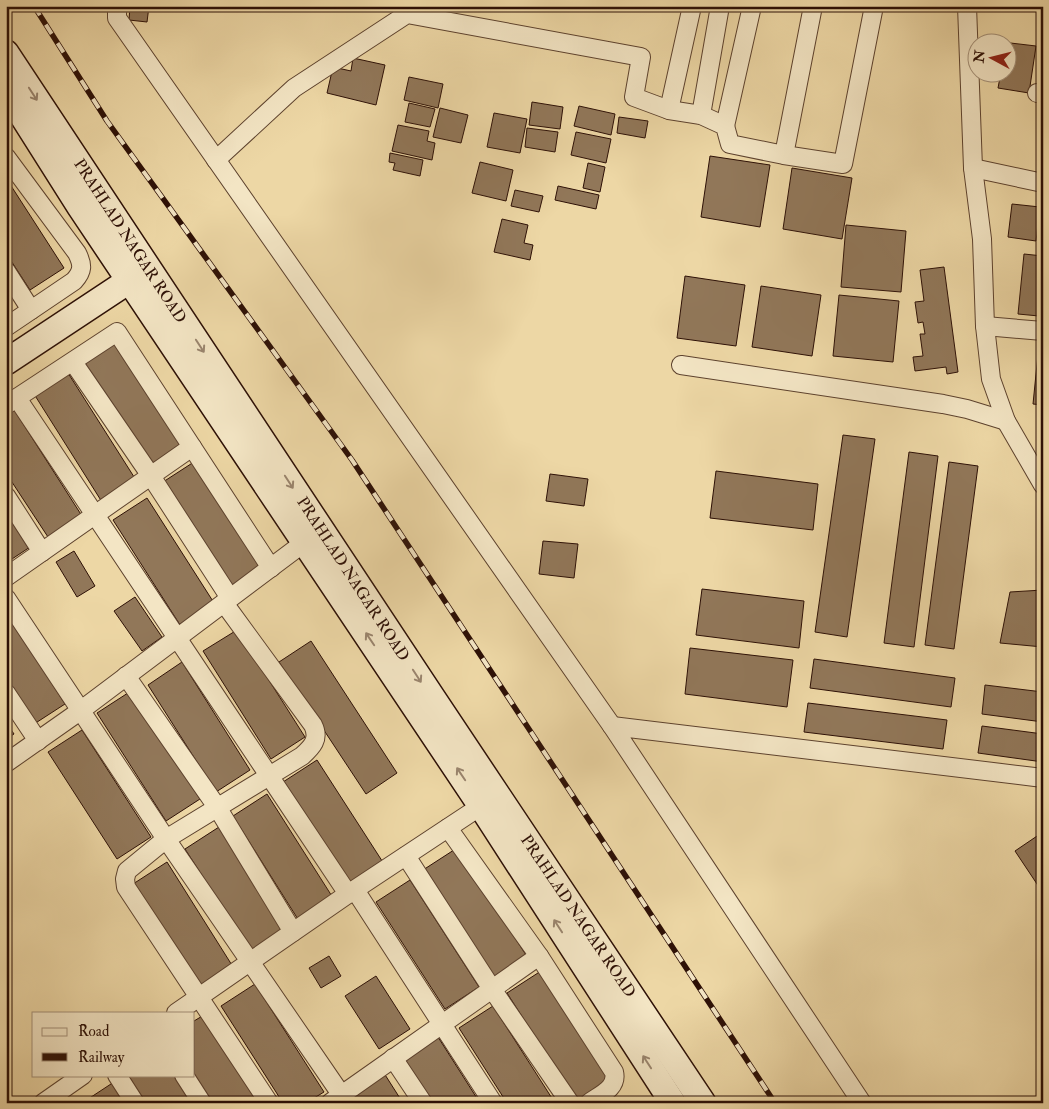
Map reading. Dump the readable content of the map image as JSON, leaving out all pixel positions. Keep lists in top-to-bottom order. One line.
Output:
{"streets":{"street":["PRAHLAD NAGAR ROAD"]},"legend":["Road","Railway"],"north":"left"}
